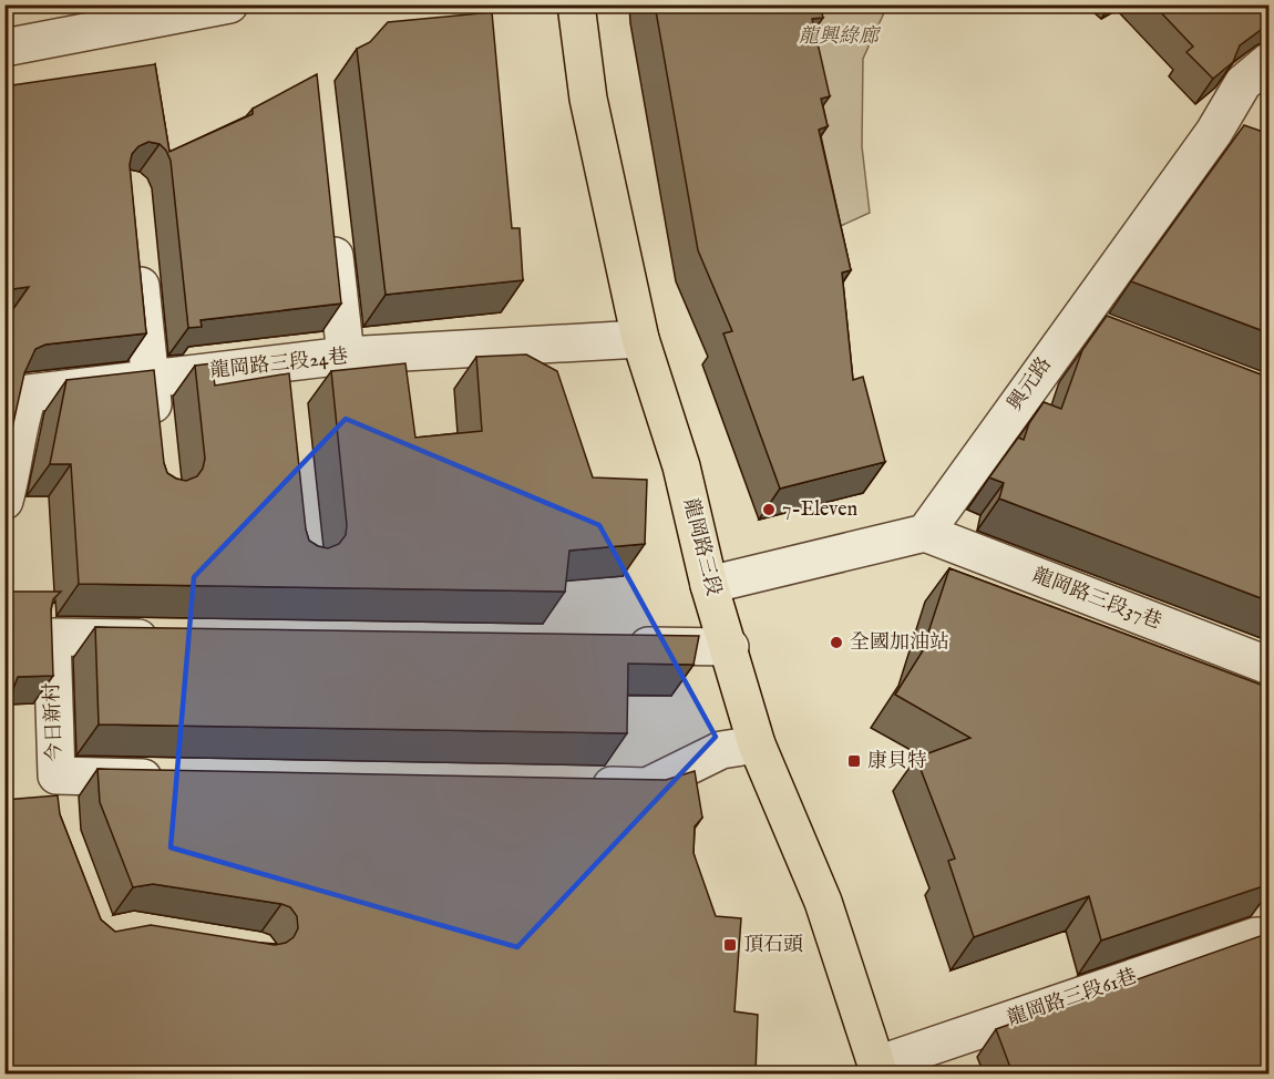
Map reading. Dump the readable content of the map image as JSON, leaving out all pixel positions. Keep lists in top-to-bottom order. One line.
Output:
{"streets":{"main road":["龍岡路三段"],"lane":["龍岡路三段24巷","興元路","龍岡路三段37巷","今日新村","龍岡路三段61巷"]},"crossings":[["龍岡路三段24巷","龍岡路三段"],["興元路","龍岡路三段37巷"],["龍岡路三段","龍岡路三段61巷"]],"parks":["龍興綠廊"],"places":{"other":["7-Eleven","全國加油站"],"transit":["康貝特","頂石頭"]}}
